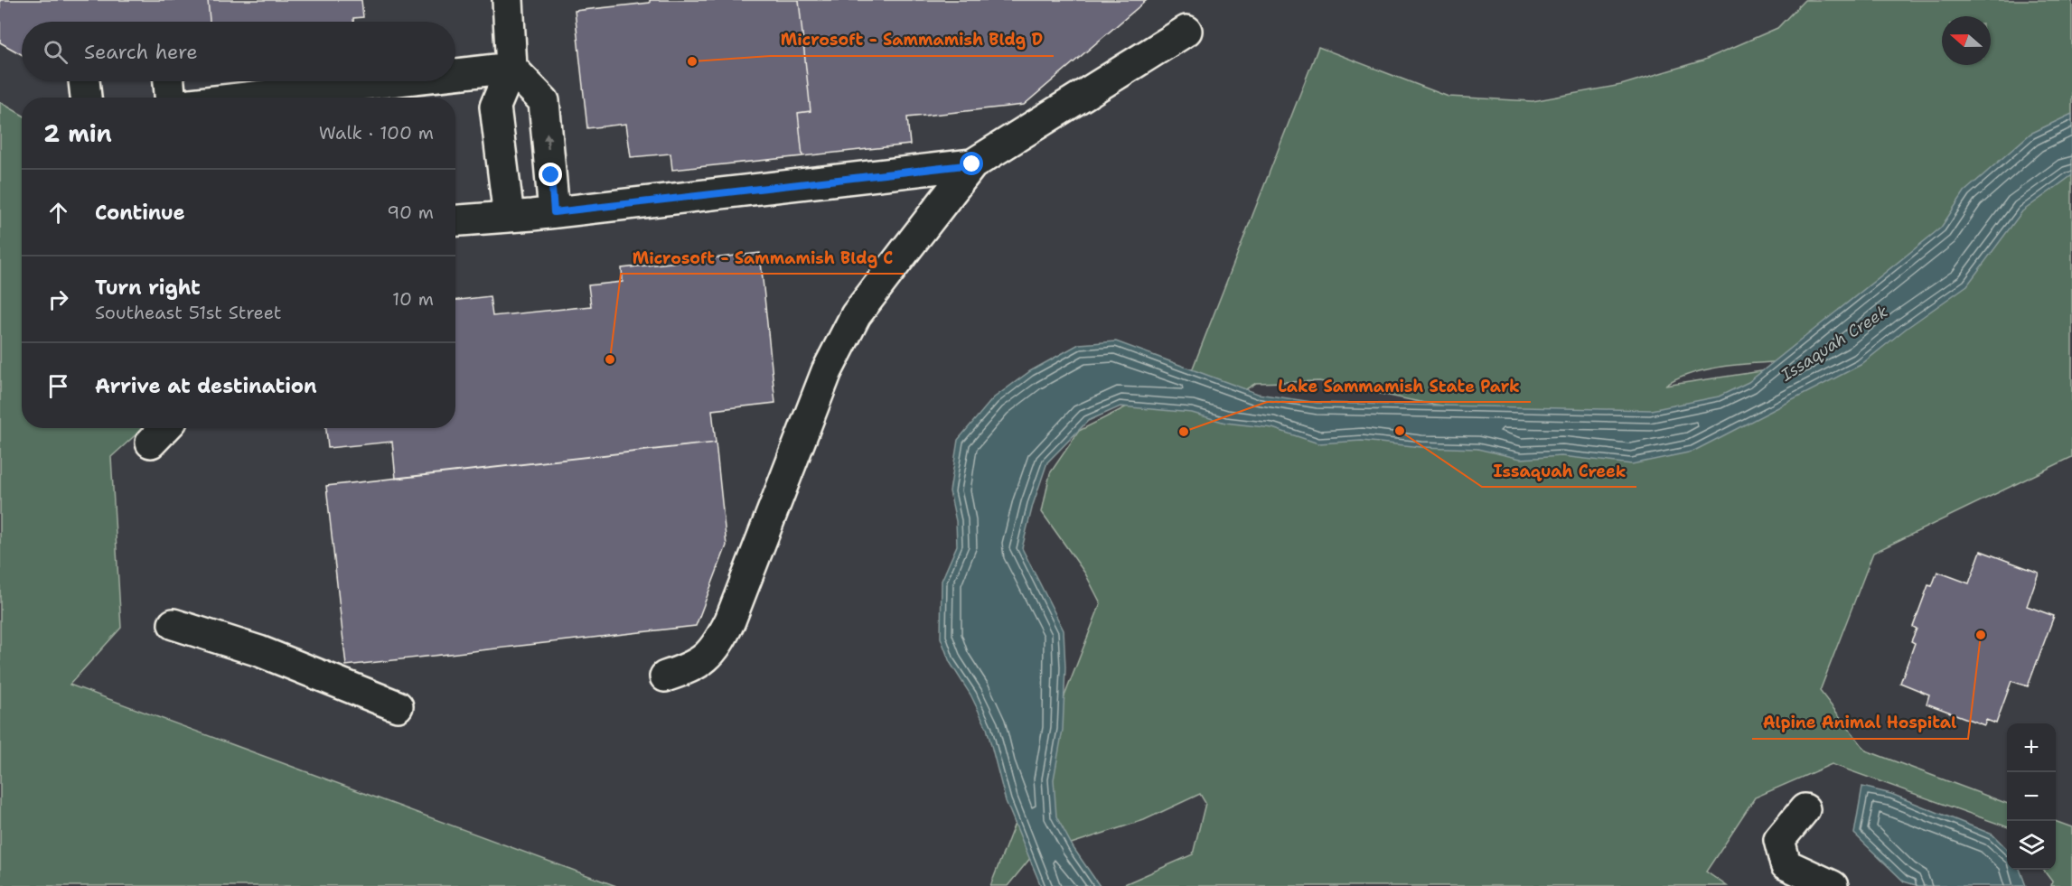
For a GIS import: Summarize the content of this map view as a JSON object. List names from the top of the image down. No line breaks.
{"water":["Issaquah Creek"],"places":["Microsoft - Sammamish Bldg D","Microsoft - Sammamish Bldg C","Issaquah Creek","Lake Sammamish State Park","Alpine Animal Hospital"],"north":"left","page":{"search":"Search here","heading":["2 min","Walk · 100 m"],"list":[["Continue","90 m"],["Turn right","Southeast 51st Street","10 m"],"Arrive at destination"],"map_buttons":["+","−"]}}
